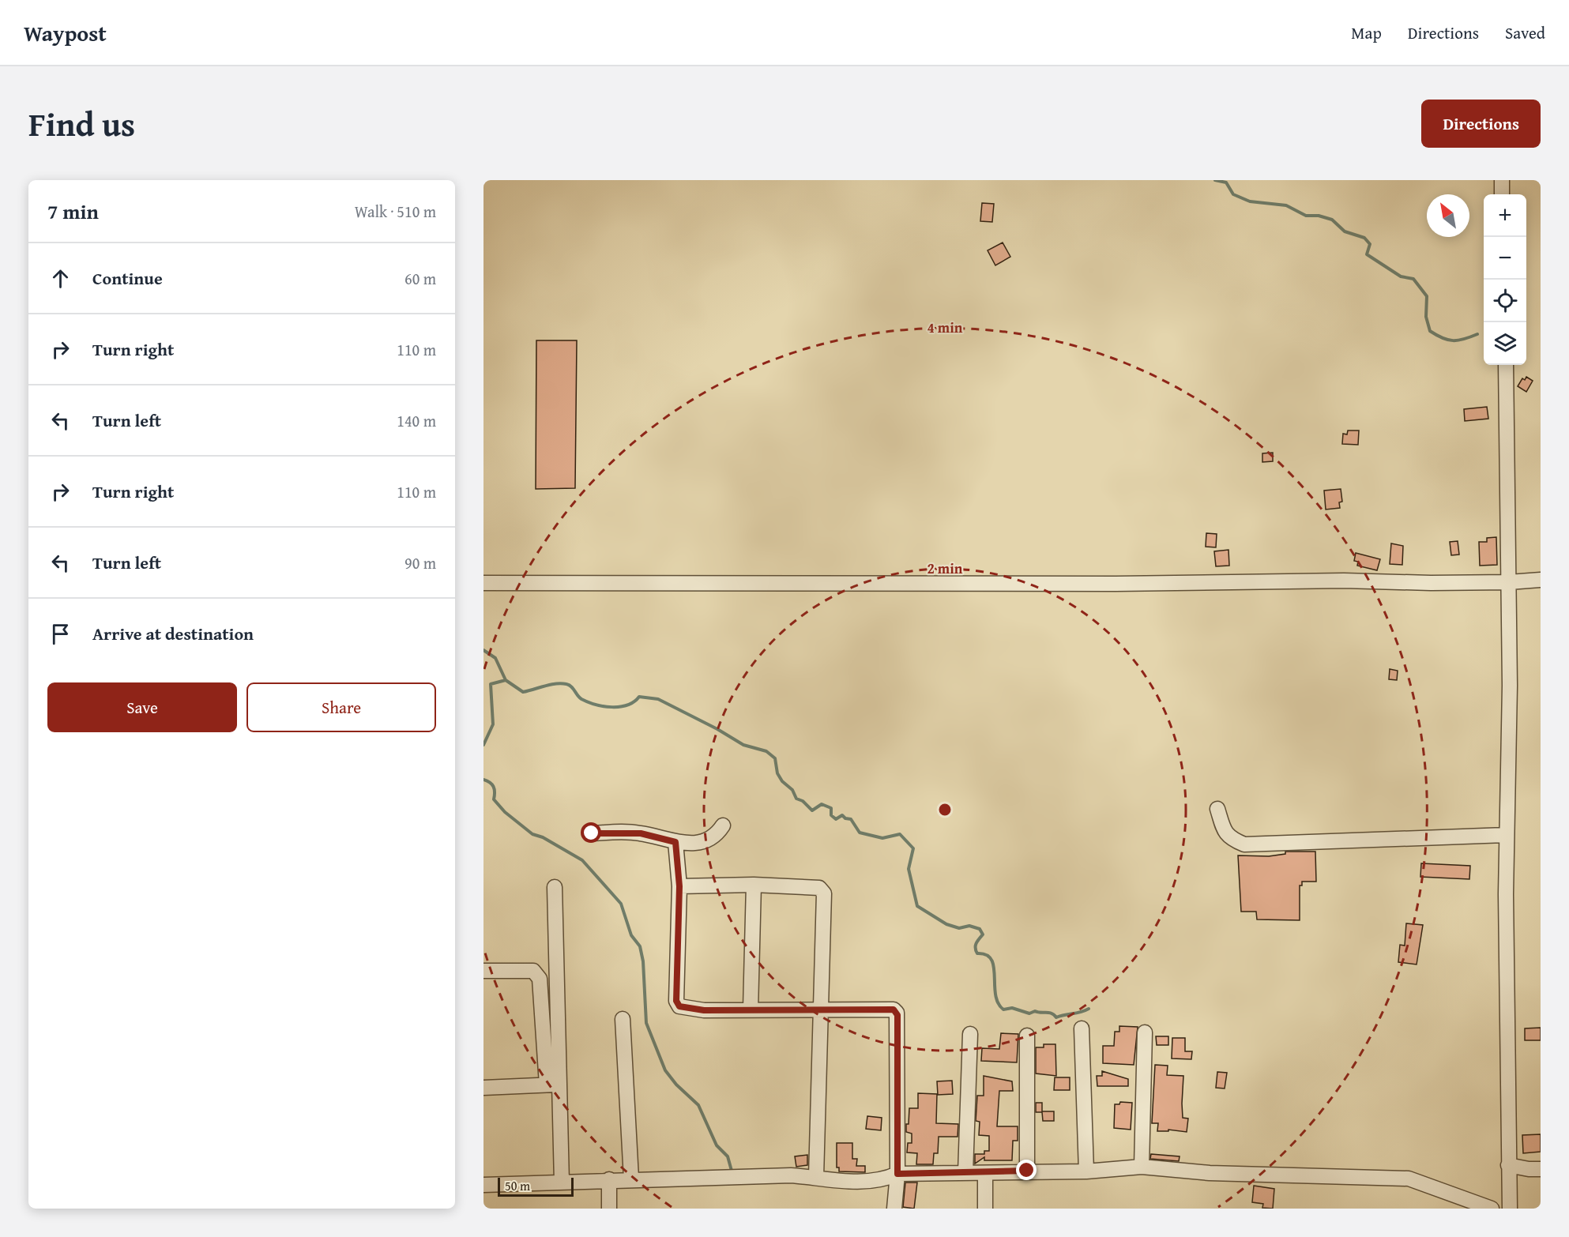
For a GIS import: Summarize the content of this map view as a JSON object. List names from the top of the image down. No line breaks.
{"scale_bar":"50 m","north":"top left","page":{"header":"Waypost","nav":["Map","Directions","Saved"],"title":"Find us","buttons":["Directions",["Save","Share"]],"heading":["7 min","Walk · 510 m"],"map_buttons":["+","−"],"list":[["Continue","60 m"],["Turn right","110 m"],["Turn left","140 m"],["Turn right","110 m"],["Turn left","90 m"],"Arrive at destination"],"scale":"50 m"},"rings":["4 min","2 min"]}
